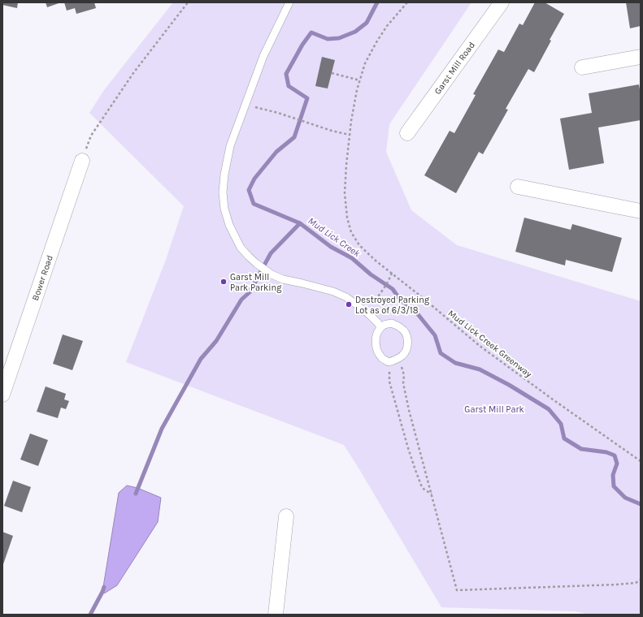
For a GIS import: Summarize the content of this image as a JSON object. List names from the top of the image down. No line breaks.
{"streets":{"street":["Garst Mill Road","Bower Road"],"path":["Mud Lick Creek Greenway"]},"water":["Mud Lick Creek"],"parks":["Garst Mill Park"],"places":["Garst Mill Park Parking","Destroyed Parking Lot as of 6/3/18"]}
